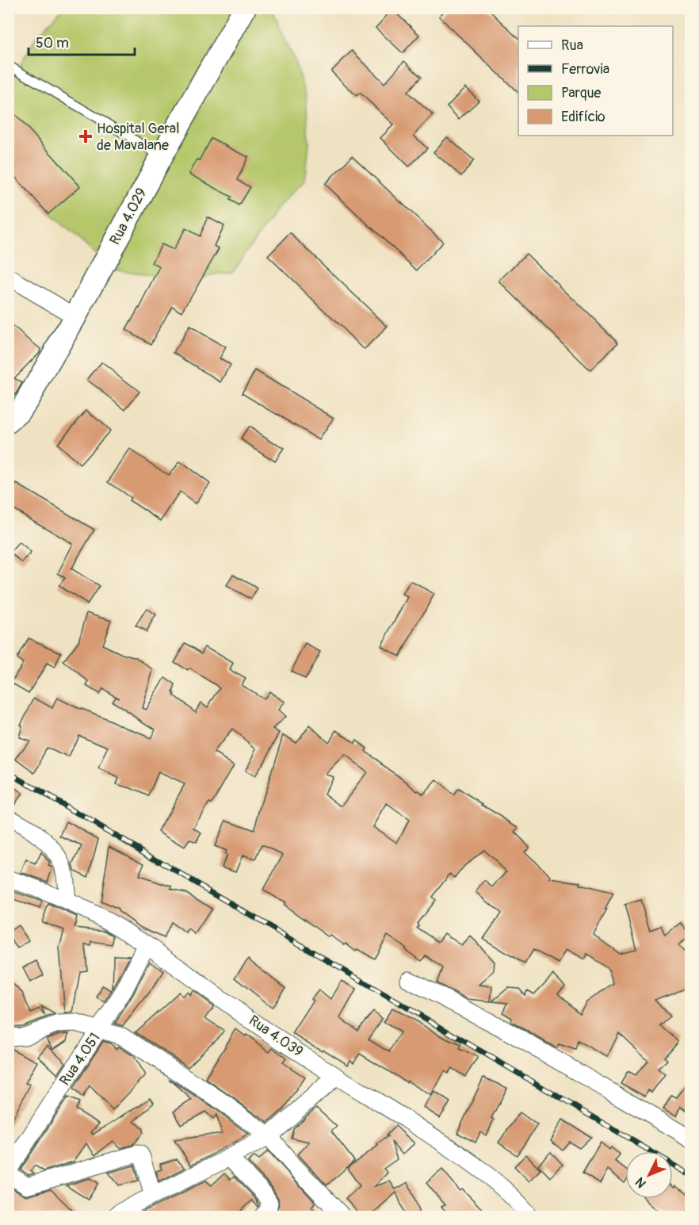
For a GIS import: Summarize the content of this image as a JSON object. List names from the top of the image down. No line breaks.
{"streets":{"street":["Rua 4.029","Rua 4.039","Rua 4.051"]},"crossings":[["Rua 4.039","Rua 4.051"]],"places":{"health":["Hospital Geral de Mavalane"]},"legend":["Rua","Ferrovia","Parque","Edifício"],"scale_bar":"50 m","north":"bottom left"}
